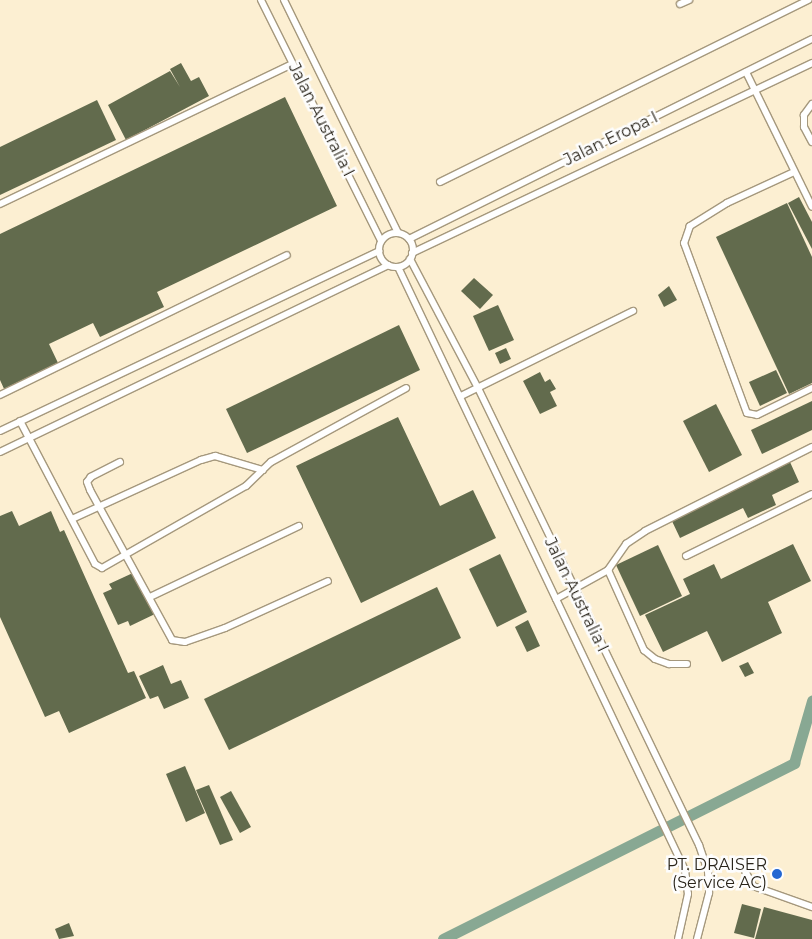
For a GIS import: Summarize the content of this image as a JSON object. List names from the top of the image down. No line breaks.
{"streets":{"lane":["Jalan Australia I","Jalan Eropa I"]},"crossings":[["Jalan Australia I","Jalan Eropa I"]],"places":["PT. DRAISER (Service AC)"]}
